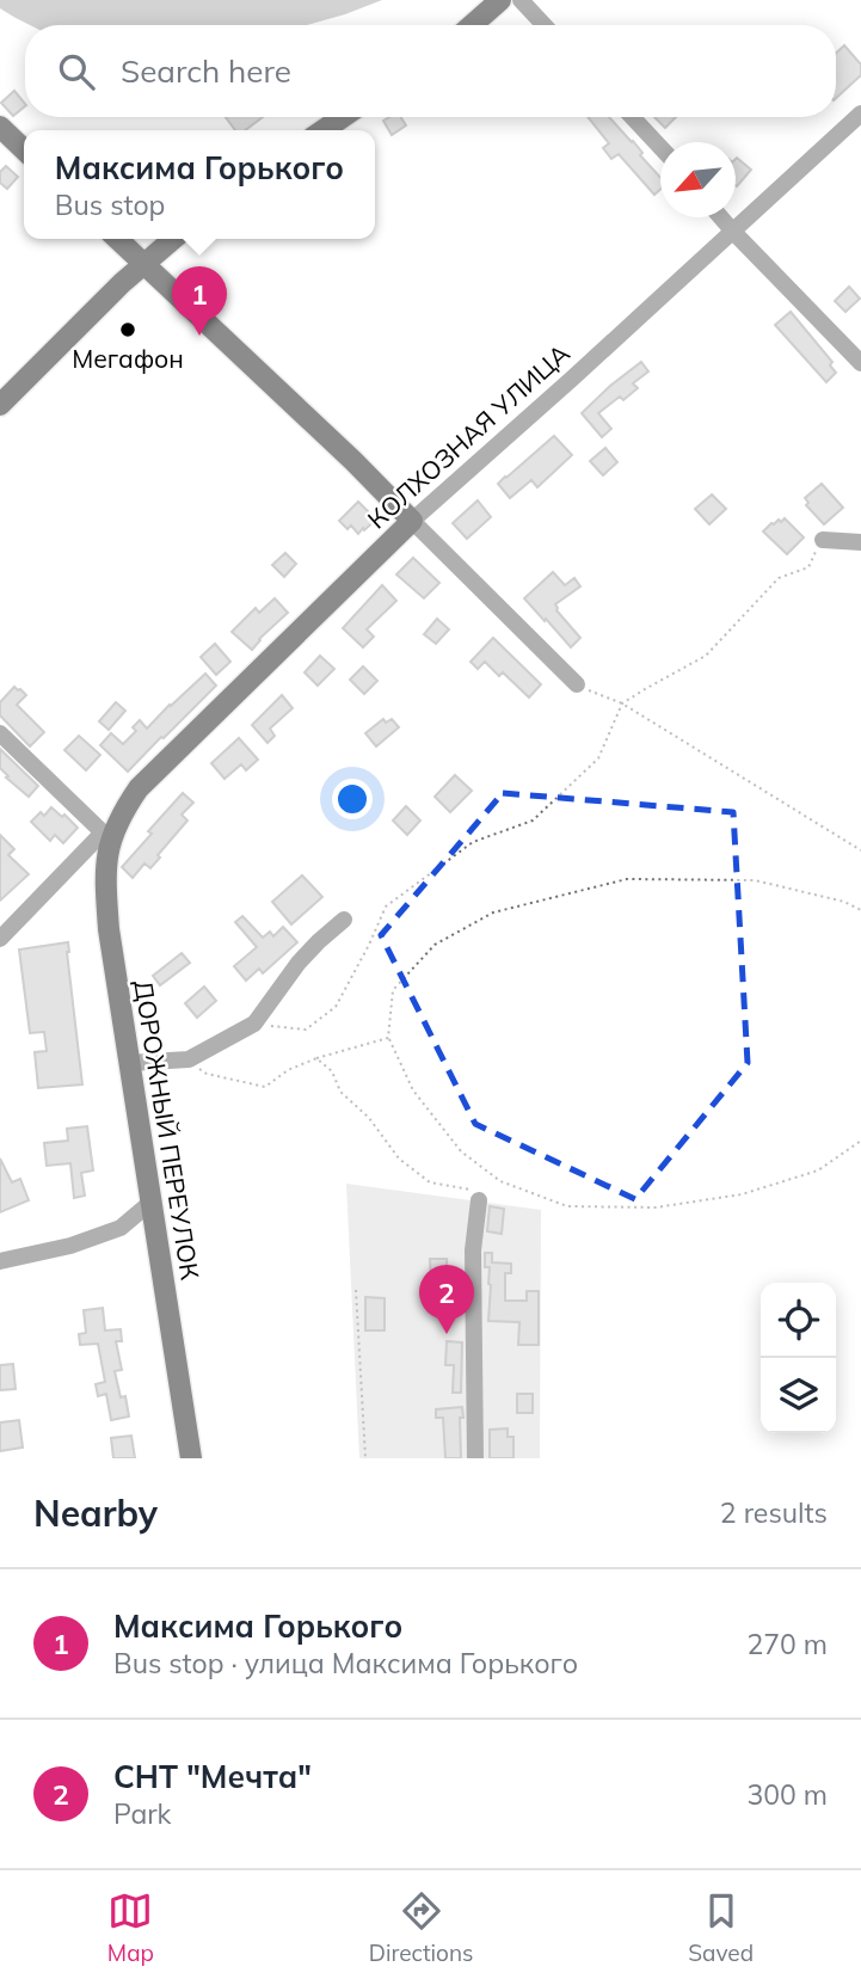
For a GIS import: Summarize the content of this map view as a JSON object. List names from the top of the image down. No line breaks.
{"streets":{"main road":["КОЛХОЗНАЯ УЛИЦА","ДОРОЖНЫЙ ПЕРЕУЛОК"]},"crossings":[["КОЛХОЗНАЯ УЛИЦА","ДОРОЖНЫЙ ПЕРЕУЛОК"]],"places":["Мегафон"],"north":"bottom left","page":{"search":"Search here","popup":["Максима Горького","Bus stop"],"pins":["1","2"],"heading":["Nearby","2 results"],"list":[{"mark":"1","name":"Максима Горького","note":"Bus stop · улица Максима Горького","value":"270 m"},{"mark":"2","name":"СНТ \"Мечта\"","note":"Park","value":"300 m"}],"nav":["Map","Directions","Saved"]}}
